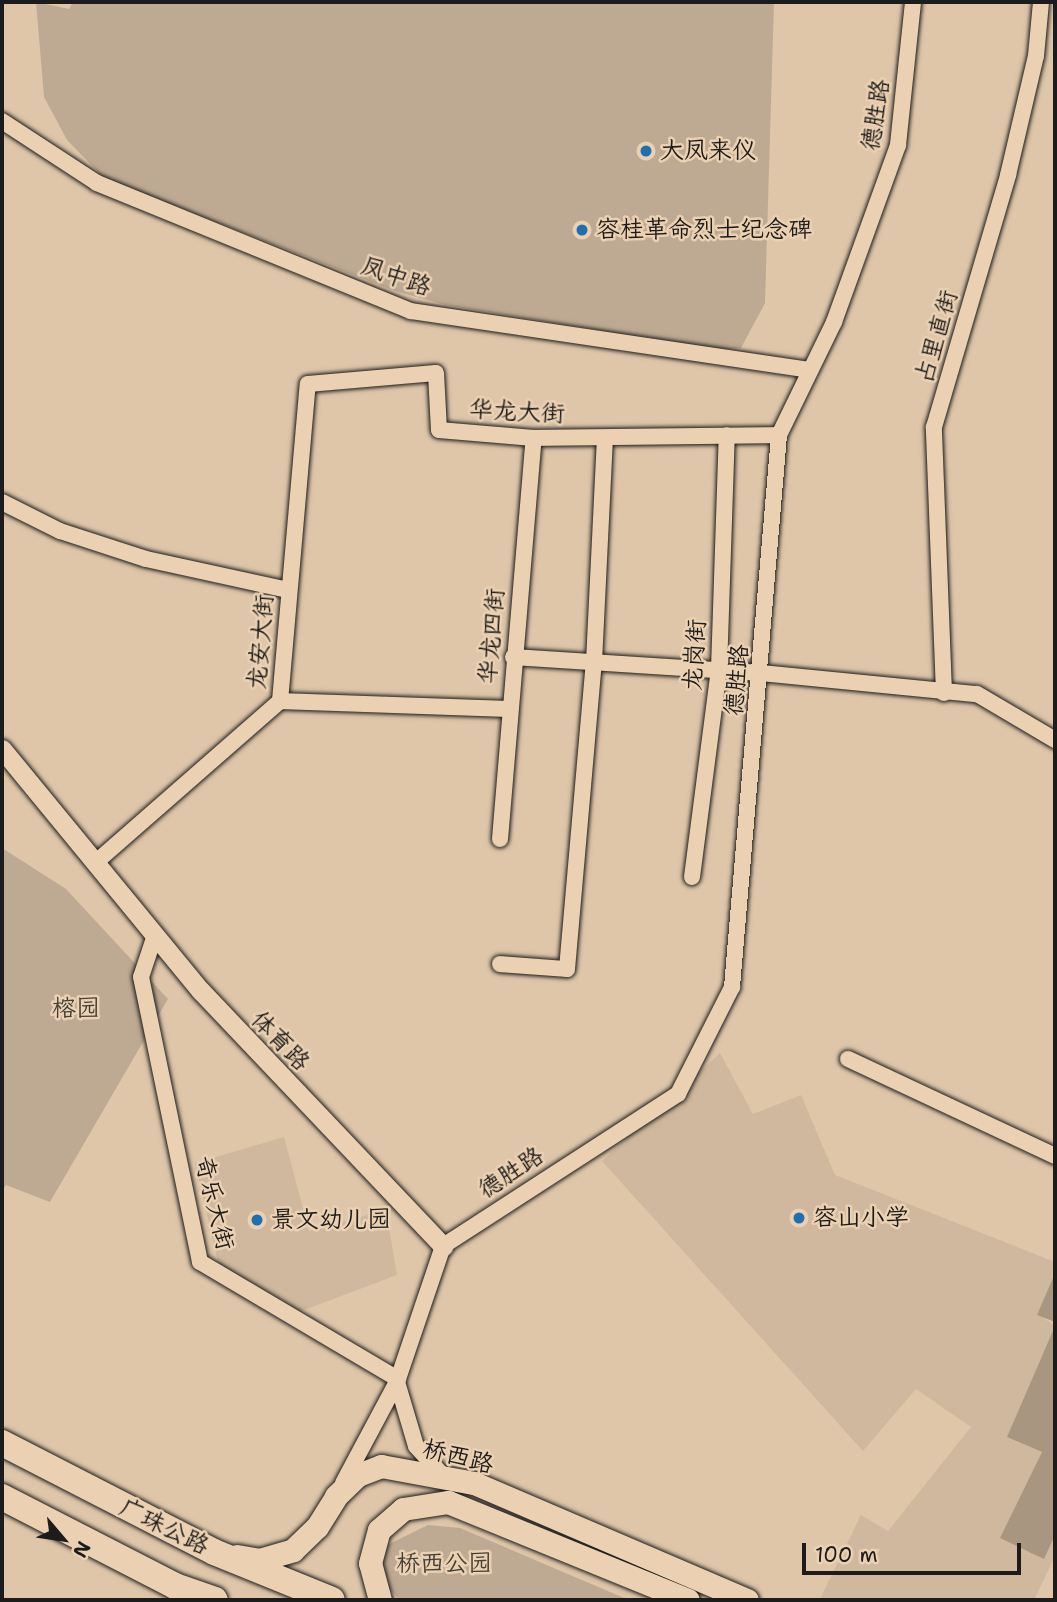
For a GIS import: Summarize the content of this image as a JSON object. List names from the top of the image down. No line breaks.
{"streets":{"highway":["广珠公路"],"main road":["桥西路"],"street":["德胜路","凤中路","占里直街","华龙大街","华龙四街","龙安大街","龙岗街","体育路","奇乐大街"]},"crossings":[["德胜路","凤中路"],["德胜路","华龙大街"],["德胜路","体育路"],["华龙大街","华龙四街"],["华龙大街","龙安大街"],["华龙大街","龙岗街"],["龙安大街","体育路"],["体育路","奇乐大街"],["桥西路","广珠公路"]],"parks":["榕园","桥西公园"],"places":["大凤来仪","容桂革命烈士纪念碑","容山小学","景文幼儿园"],"scale_bar":"100 m","north":"bottom right"}
